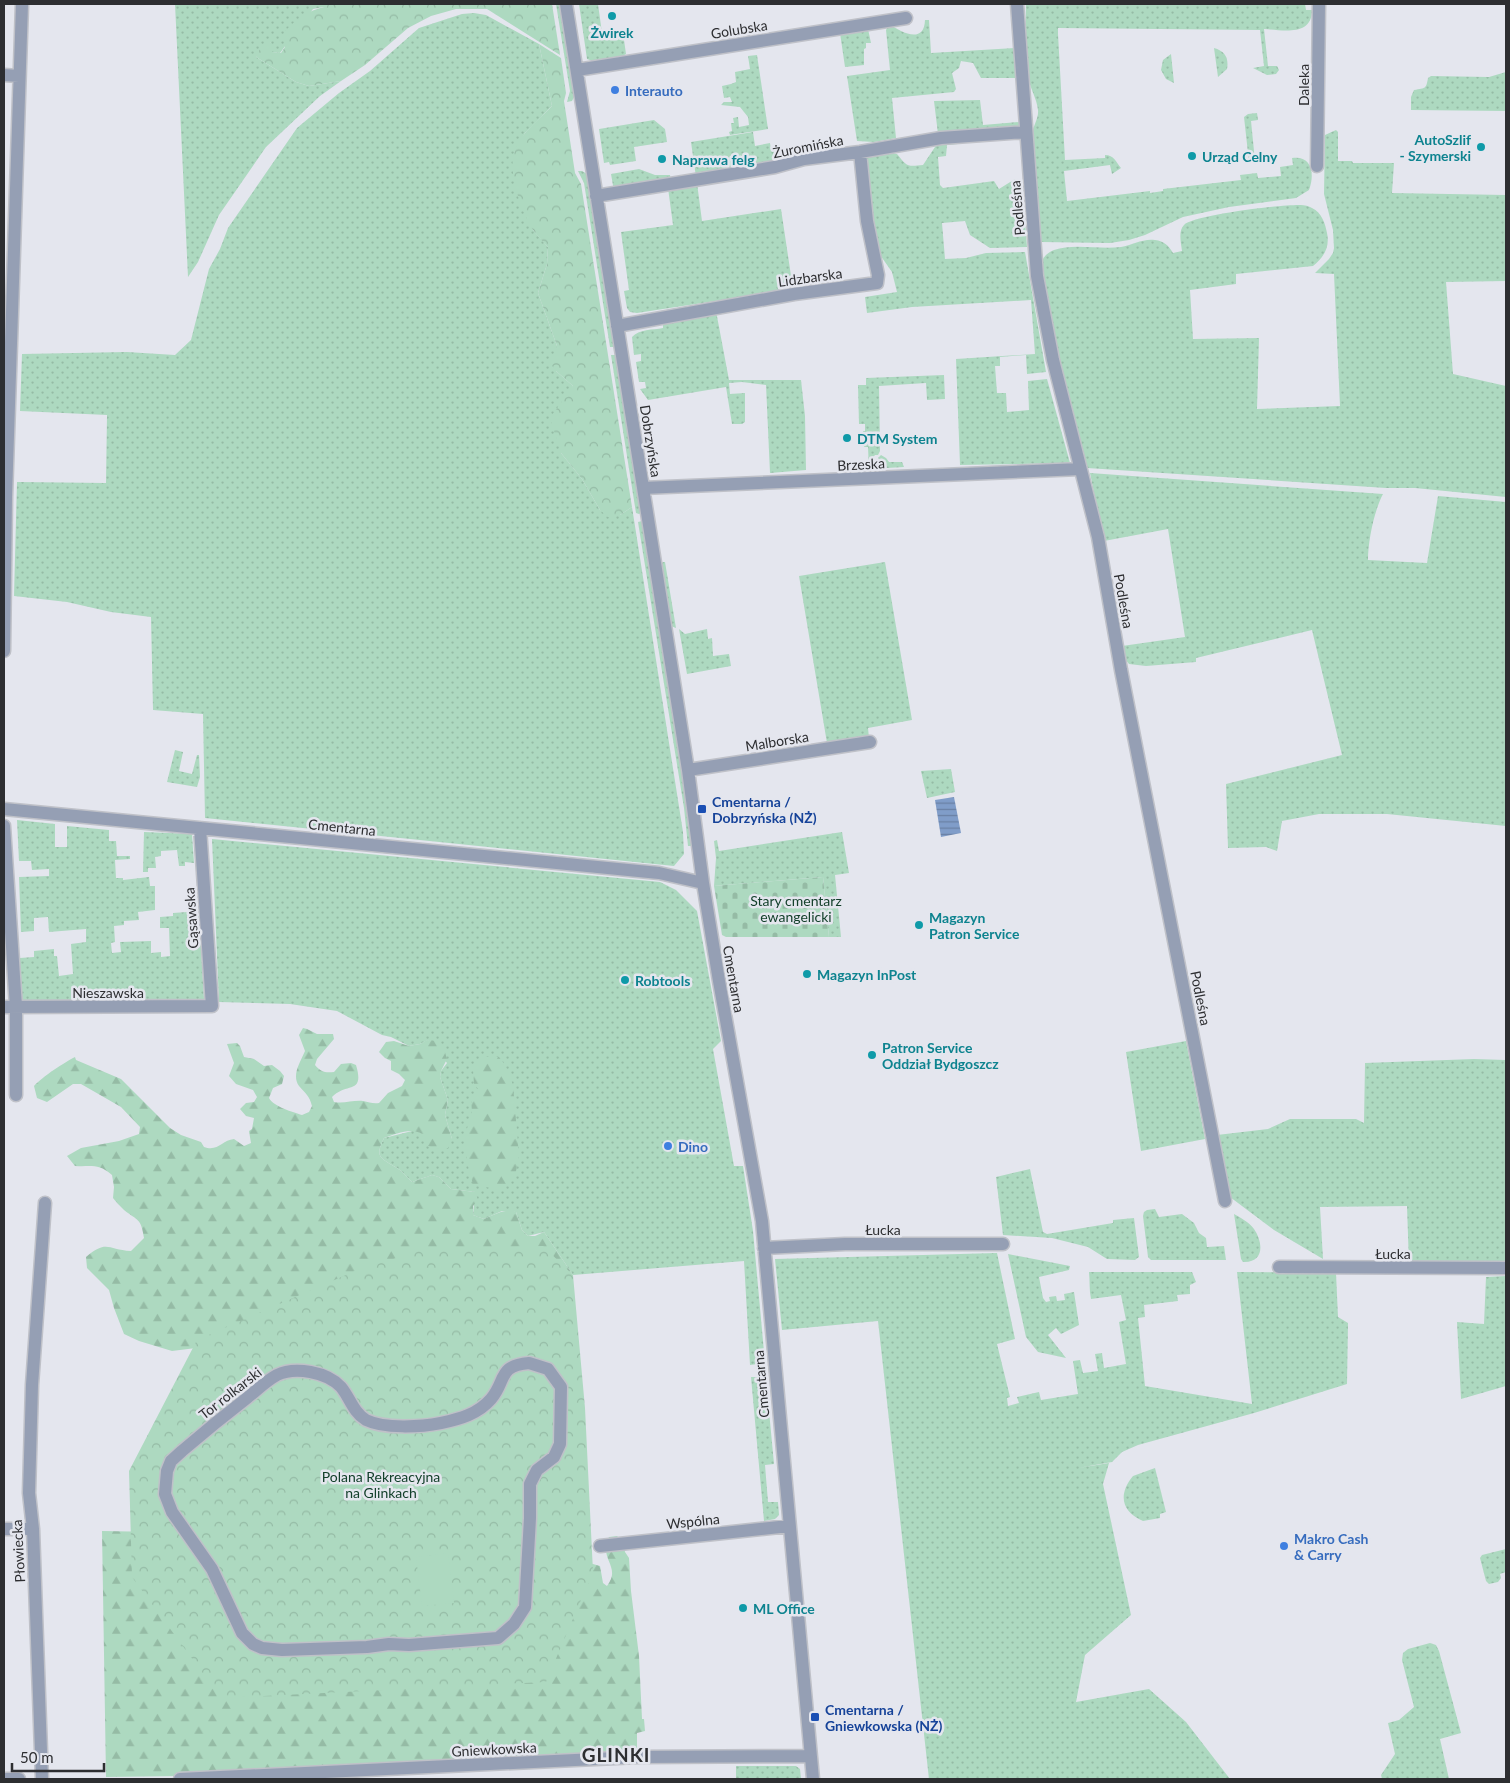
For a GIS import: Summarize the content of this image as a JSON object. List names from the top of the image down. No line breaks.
{"streets":{"street":["Golubska","Daleka","Żuromińska","Podleśna","Lidzbarska","Dobrzyńska","Brzeska","Malborska","Cmentarna","Gąsawska","Nieszawska","Łucka","Tor rolkarski","Wspólna","Płowiecka","Gniewkowska"]},"crossings":[["Golubska","Dobrzyńska"],["Żuromińska","Podleśna"],["Żuromińska","Lidzbarska"],["Żuromińska","Dobrzyńska"],["Podleśna","Brzeska"],["Lidzbarska","Dobrzyńska"],["Dobrzyńska","Brzeska"],["Dobrzyńska","Malborska"],["Dobrzyńska","Cmentarna"],["Cmentarna","Gąsawska"],["Cmentarna","Łucka"],["Cmentarna","Wspólna"],["Cmentarna","Gniewkowska"],["Gąsawska","Nieszawska"]],"districts":["GLINKI"],"parks":["Stary cmentarz ewangelicki","Polana Rekreacyjna na Glinkach"],"places":{"other":["Żwirek","Interauto","AutoSzlif - Szymerski","Urząd Celny","Naprawa felg","DTM System","Magazyn Patron Service","Magazyn InPost","Robtools","Patron Service Oddział Bydgoszcz","Dino","Makro Cash & Carry","ML Office"],"transit":["Cmentarna / Dobrzyńska (NŻ)","Cmentarna / Gniewkowska (NŻ)"]},"scale_bar":"50 m"}
